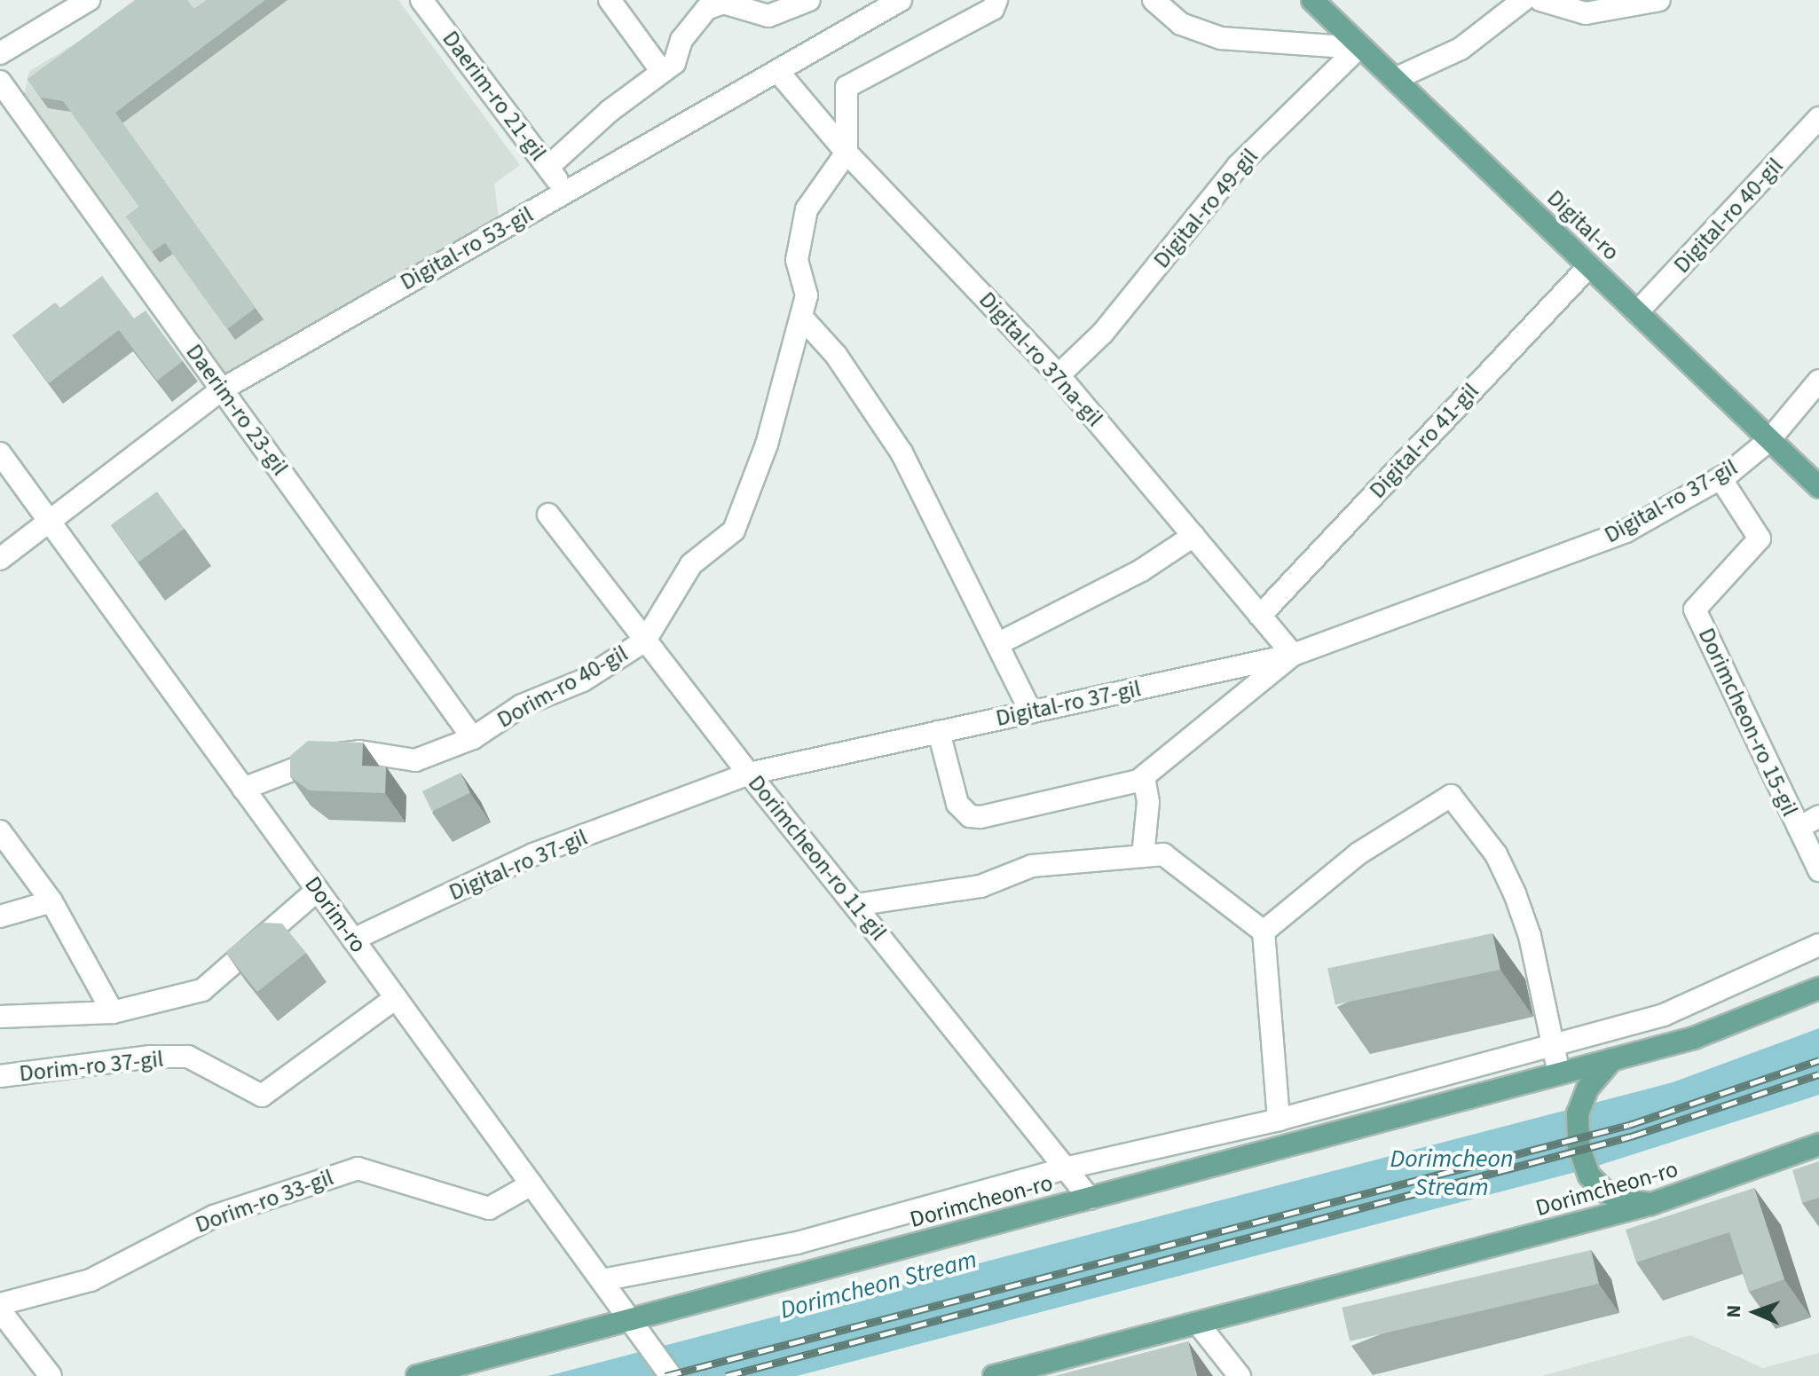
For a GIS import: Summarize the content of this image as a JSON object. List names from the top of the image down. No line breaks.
{"streets":{"main road":["Digital-ro","Dorimcheon-ro"],"street":["Daerim-ro 21-gil","Digital-ro 49-gil","Digital-ro 40-gil","Digital-ro 53-gil","Digital-ro 37na-gil","Daerim-ro 23-gil","Digital-ro 41-gil","Digital-ro 37-gil","Dorim-ro 40-gil","Dorimcheon-ro 15-gil","Dorimcheon-ro 11-gil","Dorim-ro","Dorim-ro 37-gil","Dorim-ro 33-gil"]},"crossings":[["Daerim-ro 21-gil","Digital-ro 53-gil"],["Digital-ro 49-gil","Digital-ro"],["Digital-ro 49-gil","Digital-ro 37na-gil"],["Digital-ro 40-gil","Digital-ro"],["Digital-ro","Digital-ro 41-gil"],["Digital-ro","Digital-ro 37-gil"],["Digital-ro 53-gil","Digital-ro 37na-gil"],["Digital-ro 53-gil","Daerim-ro 23-gil"],["Digital-ro 53-gil","Dorim-ro"],["Digital-ro 37na-gil","Digital-ro 41-gil"],["Digital-ro 37na-gil","Digital-ro 37-gil"],["Digital-ro 37na-gil","Dorim-ro 40-gil"],["Daerim-ro 23-gil","Dorim-ro 40-gil"],["Digital-ro 37-gil","Dorimcheon-ro 15-gil"],["Digital-ro 37-gil","Dorimcheon-ro 11-gil"],["Digital-ro 37-gil","Dorim-ro"],["Dorim-ro 40-gil","Dorimcheon-ro 11-gil"],["Dorim-ro 40-gil","Dorim-ro"],["Dorimcheon-ro 11-gil","Dorimcheon-ro"],["Dorim-ro","Dorim-ro 37-gil"],["Dorim-ro","Dorimcheon-ro"],["Dorim-ro","Dorim-ro 33-gil"]],"water":["Dorimcheon Stream"],"north":"left"}
